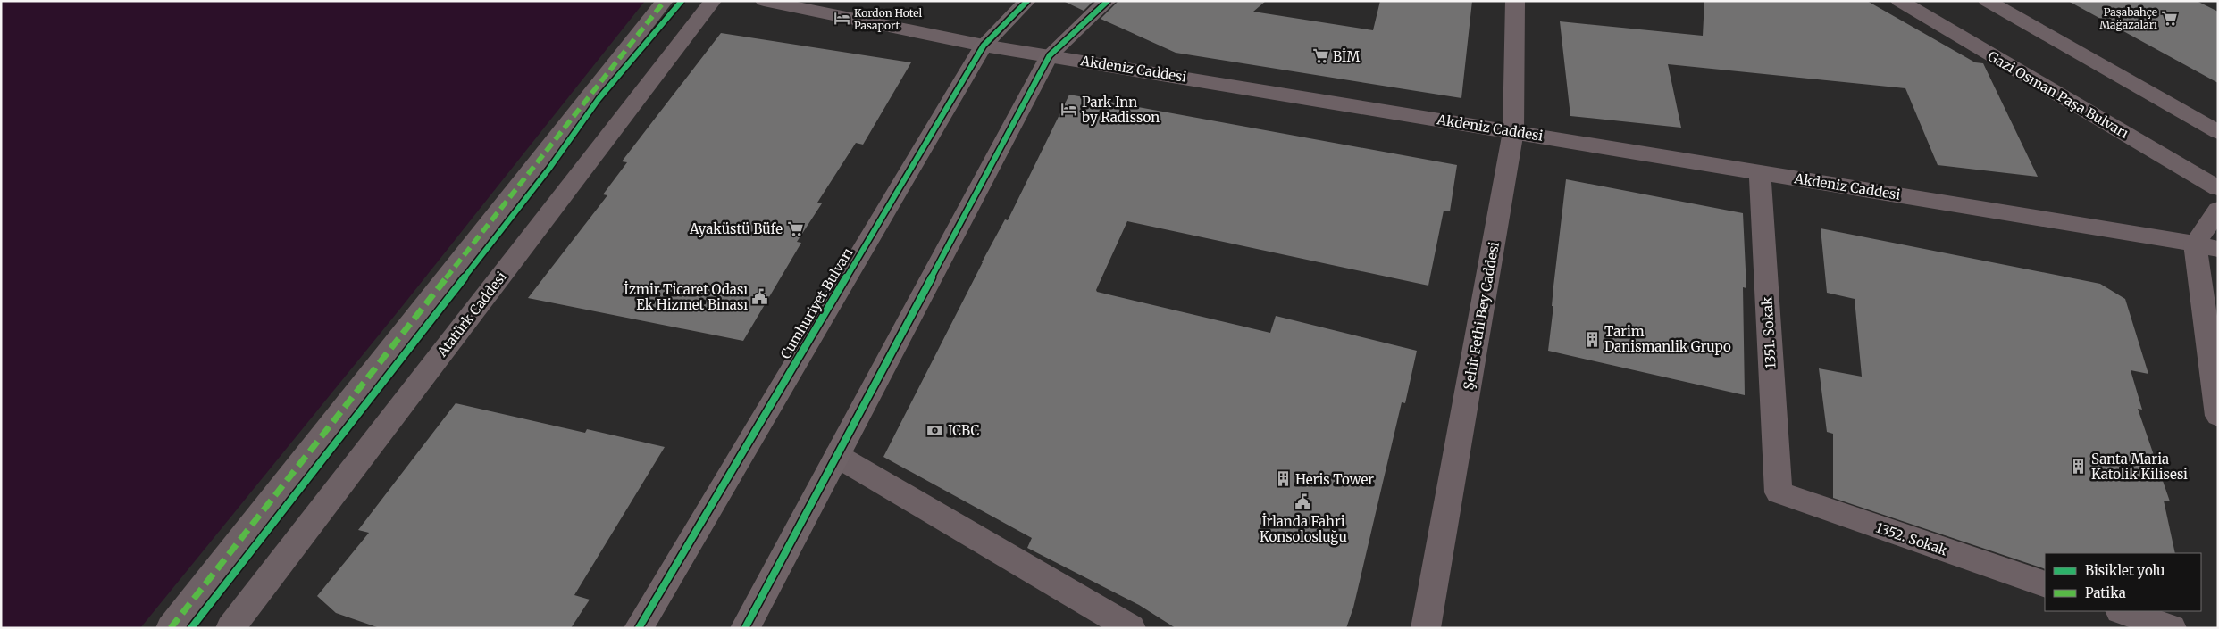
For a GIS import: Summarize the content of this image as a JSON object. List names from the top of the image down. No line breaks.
{"streets":{"main road":["Cumhuriyet Bulvarı"],"street":["Akdeniz Caddesi","Gazi Osman Paşa Bulvarı","Atatürk Caddesi","Şehit Fethi Bey Caddesi","1351. Sokak","1352. Sokak"]},"crossings":[["Akdeniz Caddesi","Cumhuriyet Bulvarı"],["Akdeniz Caddesi","Şehit Fethi Bey Caddesi"],["Akdeniz Caddesi","1351. Sokak"],["1351. Sokak","1352. Sokak"]],"places":{"supermarket":["Paşabahçe Mağazaları","BİM","Ayaküstü Büfe"],"hotel":["Kordon Hotel Pasaport","Park Inn by Radisson"],"public building":["İzmir Ticaret Odası Ek Hizmet Binası","İrlanda Fahri Konsolosluğu"],"building":["Tarim Danismanlik Grupo","Santa Maria Katolik Kilisesi","Heris Tower"],"bank":["ICBC"]},"legend":["Bisiklet yolu","Patika"]}
